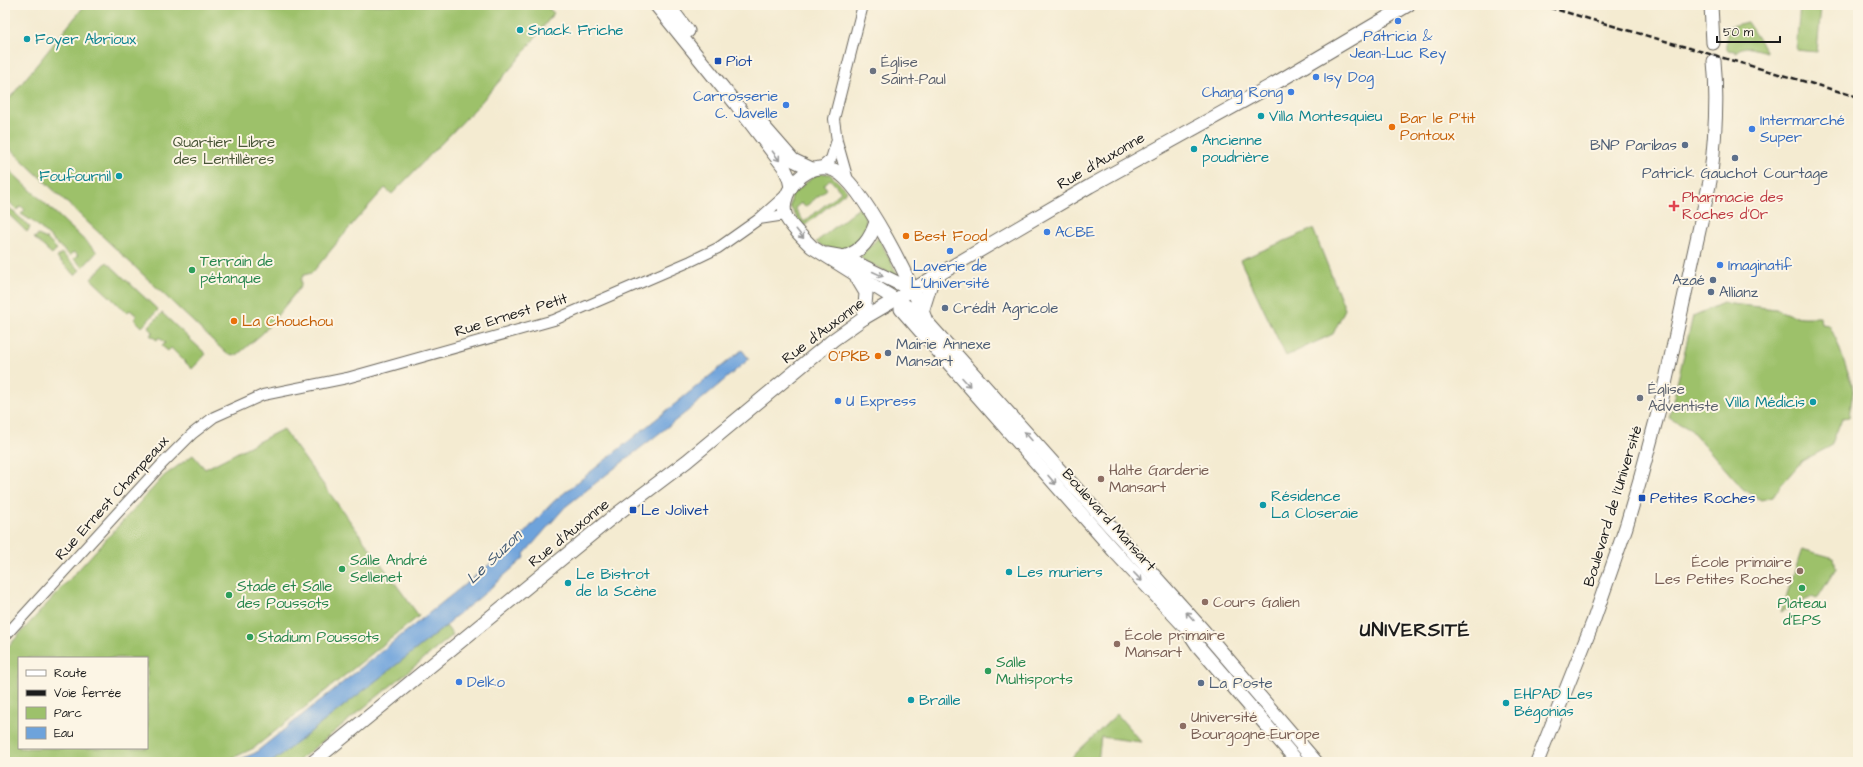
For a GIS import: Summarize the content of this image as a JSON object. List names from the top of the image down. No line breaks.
{"streets":{"main road":["Rue d'Auxonne","Boulevard de l'Université","Boulevard Mansart"],"street":["Rue Ernest Petit","Rue Ernest Champeaux"]},"crossings":[["Rue d'Auxonne","Boulevard Mansart"],["Rue Ernest Petit","Rue Ernest Champeaux"]],"districts":["UNIVERSITÉ"],"water":["Le Suzon"],"parks":["Quartier Libre des Lentillères"],"places":{"other":["Patricia & Jean-Luc Rey","Snack Friche","Foyer Abrioux","Église Saint-Paul","Isy Dog","Chang Rong","Carrosserie C. Javelle","Villa Montesquieu","Bar le P'tit Pontoux","Intermarché Super","BNP Paribas","Ancienne poudrière","Patrick Gauchot Courtage","Foufournil","ACBE","Best Food","Laverie de L'Université","Imaginatif","Terrain de pétanque","Azaé","Allianz","Crédit Agricole","La Chouchou","Mairie Annexe Mansart","O'PKB","Église Adventiste","U Express","Villa Médicis","Halte Garderie Mansart","Résidence La Closeraie","Salle André Sellenet","École primaire Les Petites Roches","Les muriers","Le Bistrot de la Scène","Plateau d'EPS","Stade et Salle des Poussots","Cours Galien","Stadium Poussots","École primaire Mansart","Salle Multisports","Delko","La Poste","Braille","EHPAD Les Bégonias","Université Bourgogne-Europe"],"transit":["Piot","Petites Roches","Le Jolivet"],"health":["Pharmacie des Roches d'Or"]},"legend":["Route","Voie ferrée","Parc","Eau"],"scale_bar":"50 m"}
